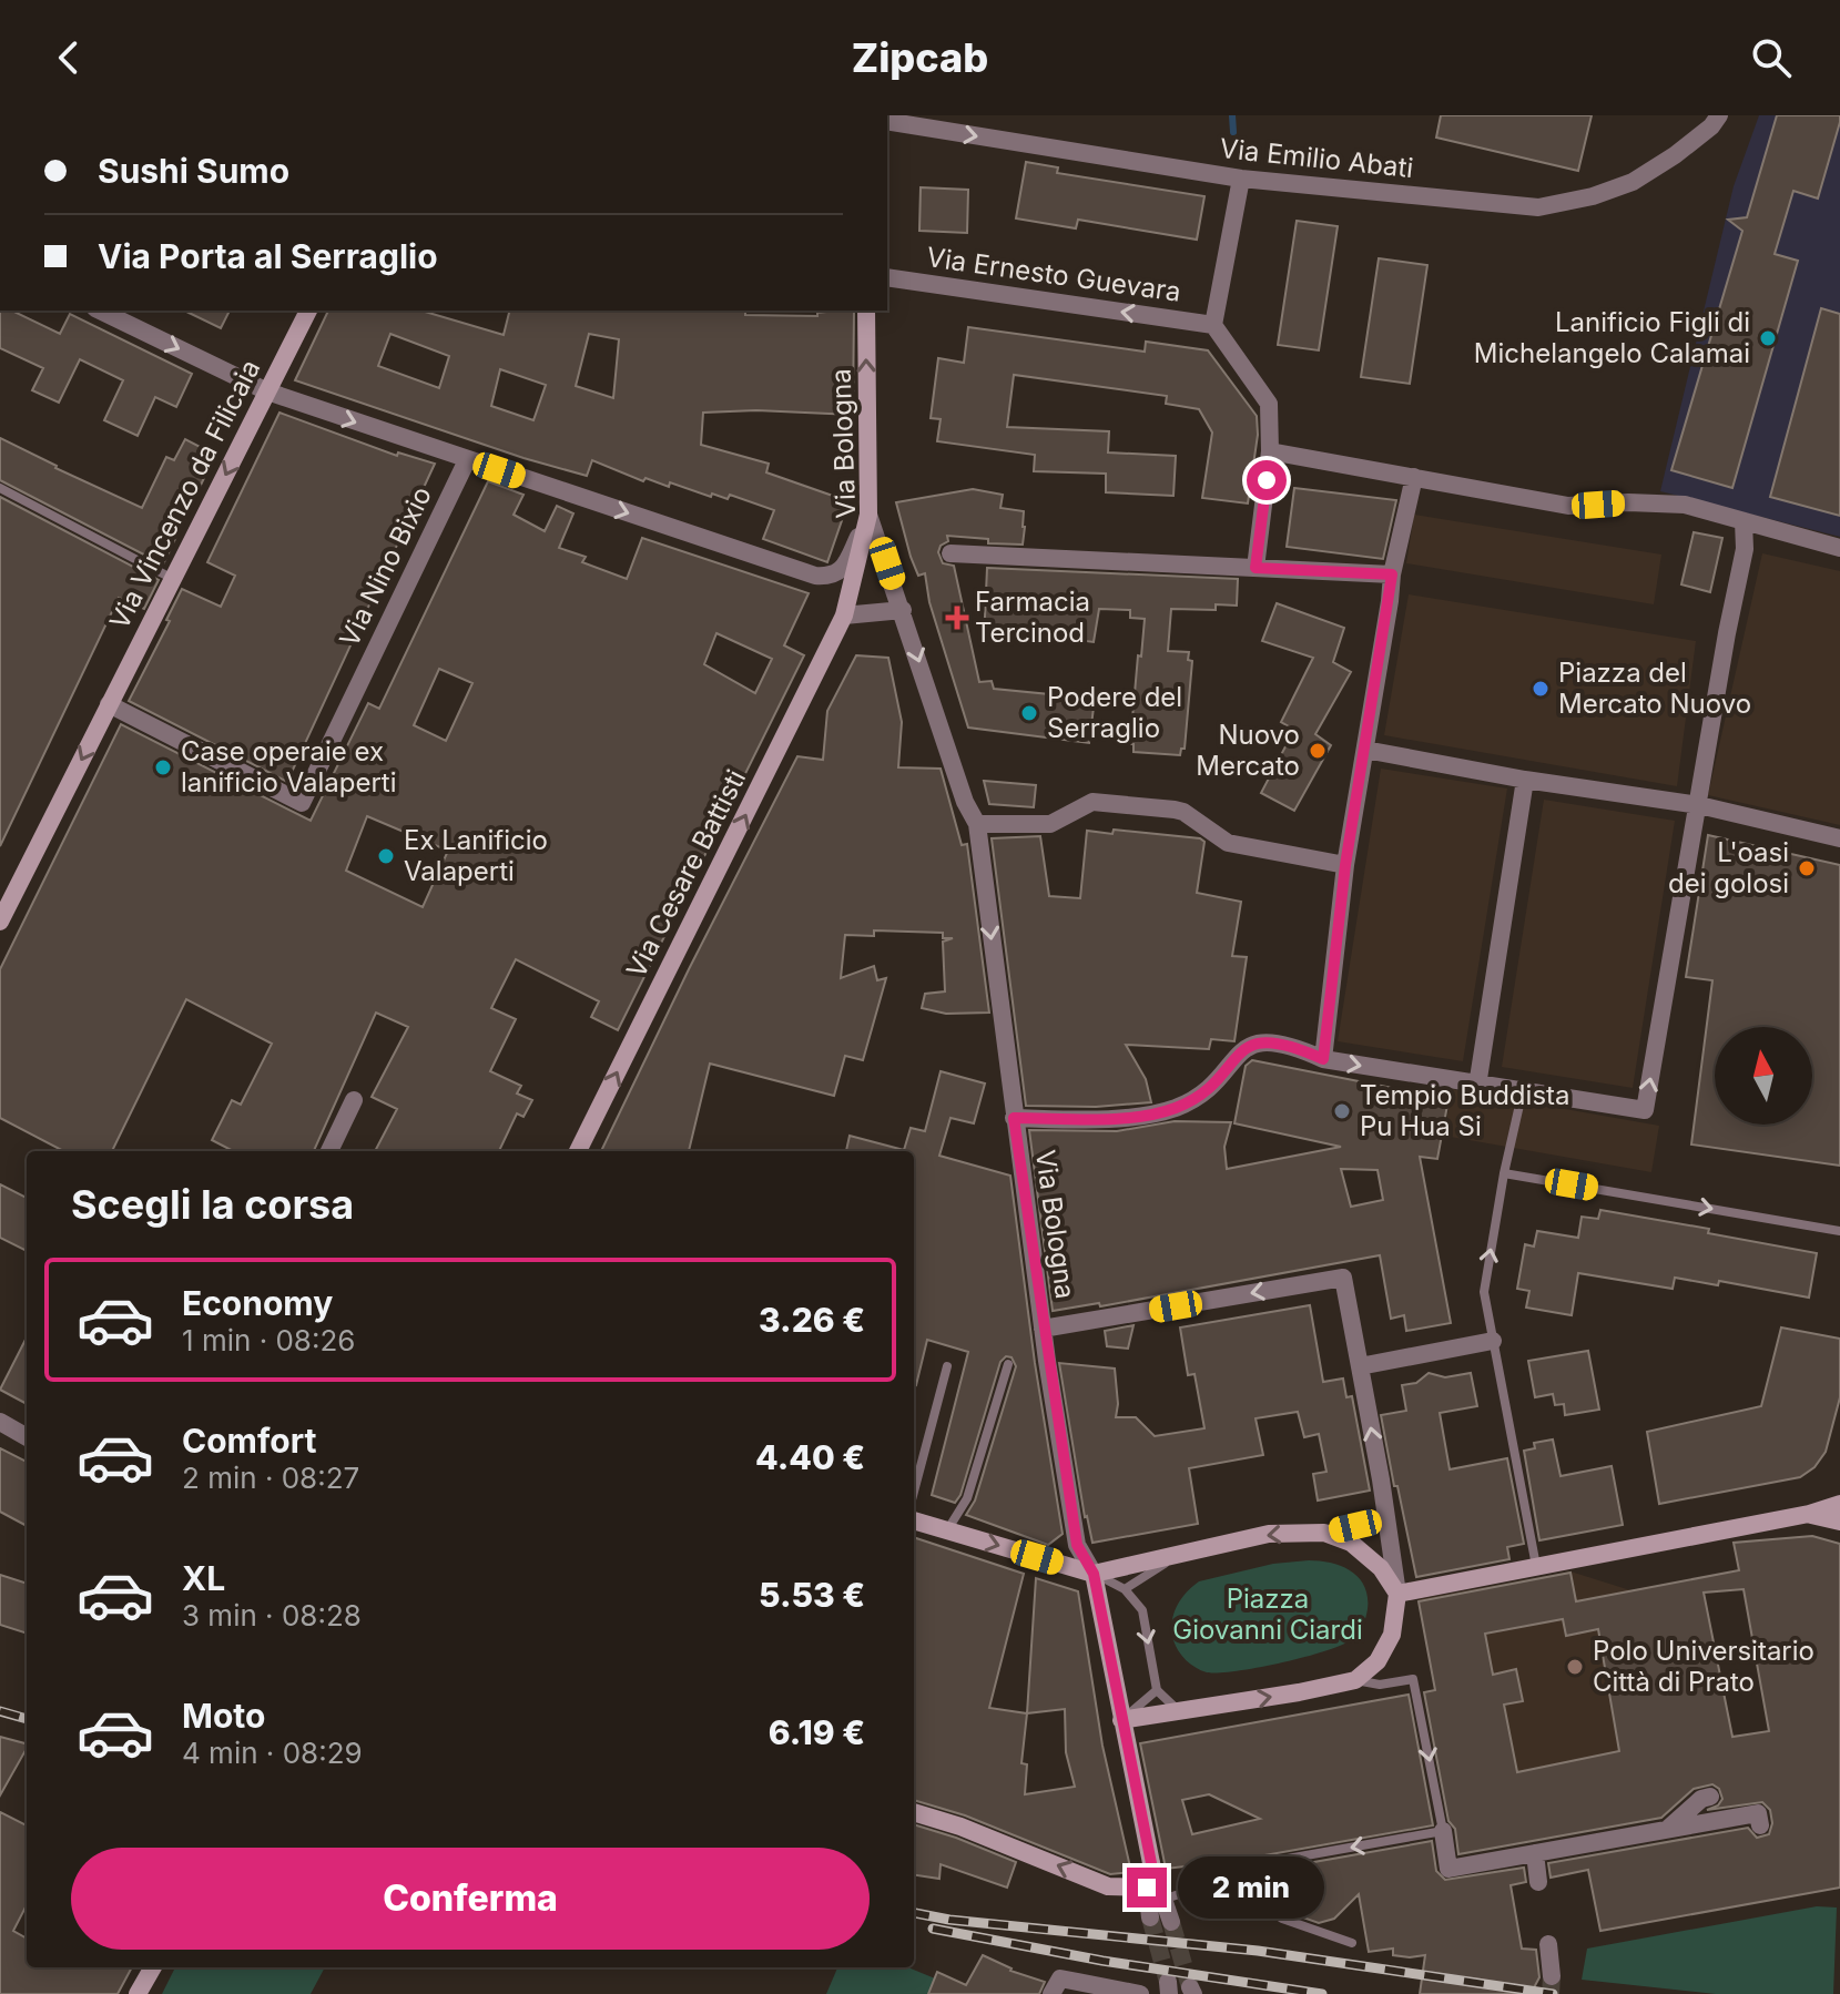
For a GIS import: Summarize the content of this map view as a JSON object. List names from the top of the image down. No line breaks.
{"streets":{"street":["Via Emilio Abati","Via Ernesto Guevara","Via Bologna","Via Vincenzo da Filicaia","Via Nino Bixio","Via Cesare Battisti"]},"crossings":[["Via Bologna","Via Cesare Battisti"],["Via Vincenzo da Filicaia","Via Nino Bixio"]],"one_way":["Via Emilio Abati","Via Ernesto Guevara","Via Vincenzo da Filicaia","Via Cesare Battisti"],"parks":["Piazza Giovanni Ciardi"],"places":{"other":["Lanificio Figli di Michelangelo Calamai","Piazza del Mercato Nuovo","Podere del Serraglio","Nuovo Mercato","Case operaie ex lanificio Valaperti","Ex Lanificio Valaperti","L'oasi dei golosi","Tempio Buddista Pu Hua Si","Polo Universitario Città di Prato"],"health":["Farmacia Tercinod"]},"north":"top","page":{"header":"Zipcab","banner":["Sushi Sumo","Via Porta al Serraglio"],"heading":"Scegli la corsa","list":[{"name":"Economy","note":"1 min · 08:26","value":"3.26 €"},{"name":"Comfort","note":"2 min · 08:27","value":"4.40 €"},{"name":"XL","note":"3 min · 08:28","value":"5.53 €"},{"name":"Moto","note":"4 min · 08:29","value":"6.19 €"}],"buttons":"Conferma","bubble":"2 min"}}
